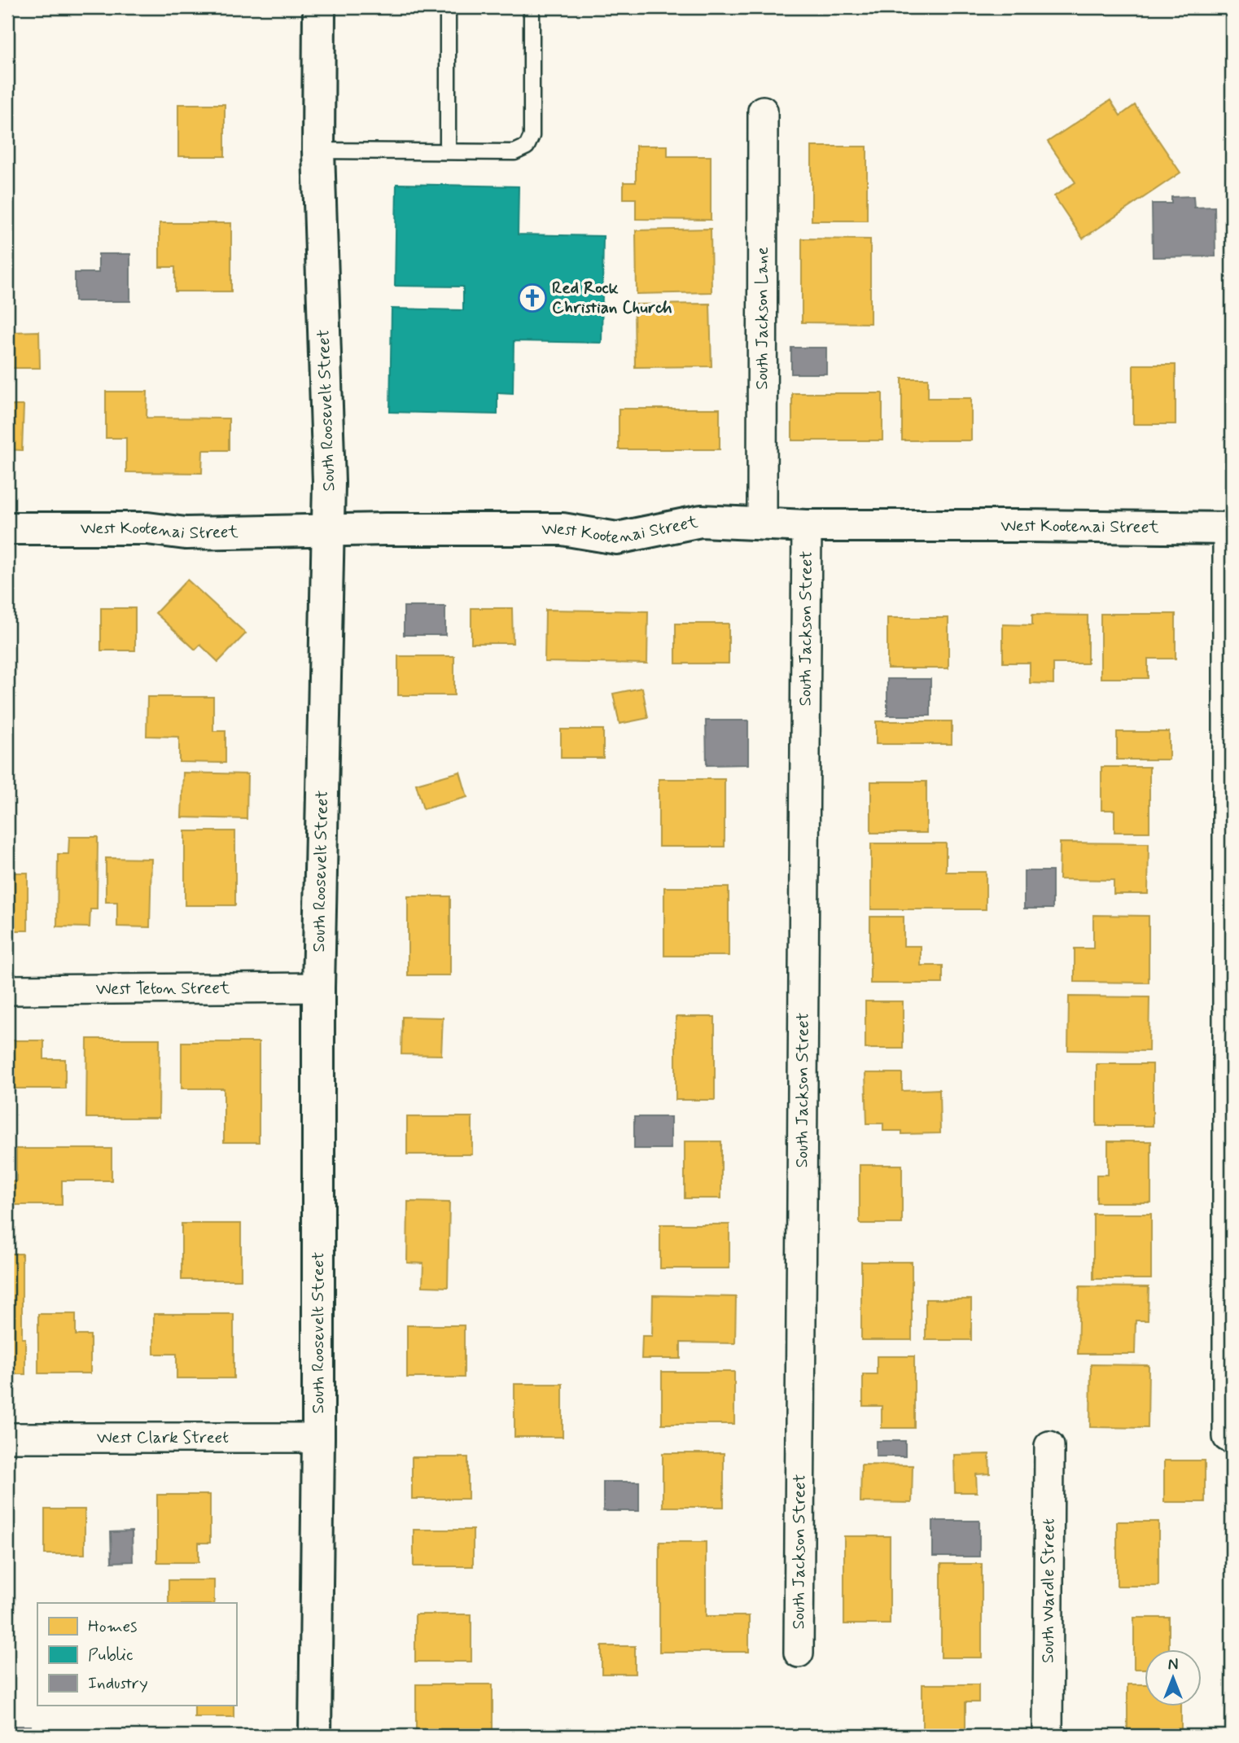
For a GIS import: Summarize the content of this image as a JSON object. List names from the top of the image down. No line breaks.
{"streets":{"street":["South Jackson Lane","South Roosevelt Street","West Kootenai Street","South Jackson Street","West Teton Street","West Clark Street","South Wardle Street"]},"crossings":[["South Jackson Lane","West Kootenai Street"],["South Roosevelt Street","West Kootenai Street"],["South Roosevelt Street","West Teton Street"],["South Roosevelt Street","West Clark Street"],["West Kootenai Street","South Jackson Street"]],"places":{"church":["Red Rock Christian Church"]},"legend":["Homes","Public","Industry"],"north":"top"}
